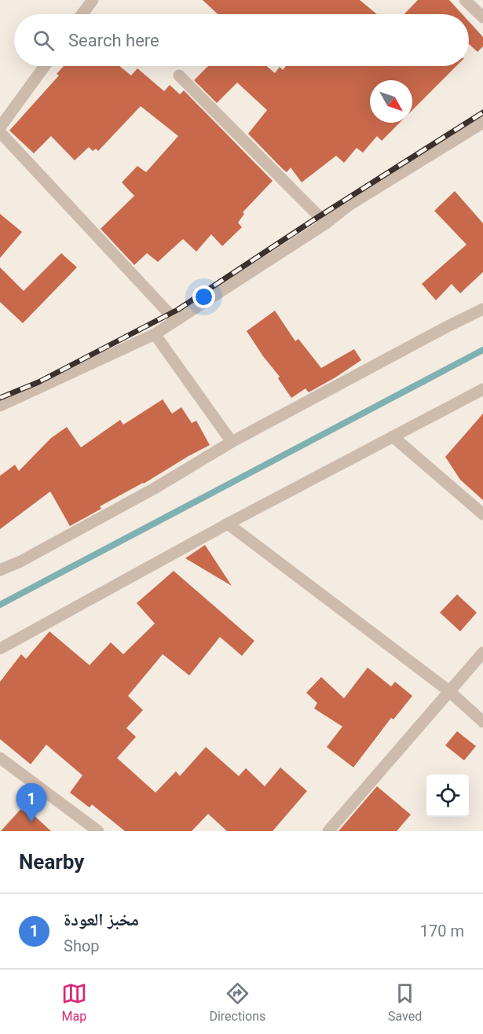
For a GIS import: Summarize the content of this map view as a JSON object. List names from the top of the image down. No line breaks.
{"north":"bottom right","page":{"search":"Search here","pins":"1","heading":"Nearby","list":[{"mark":"1","name":"مخبز العودة","note":"Shop","value":"170 m"}],"nav":["Map","Directions","Saved"]}}
